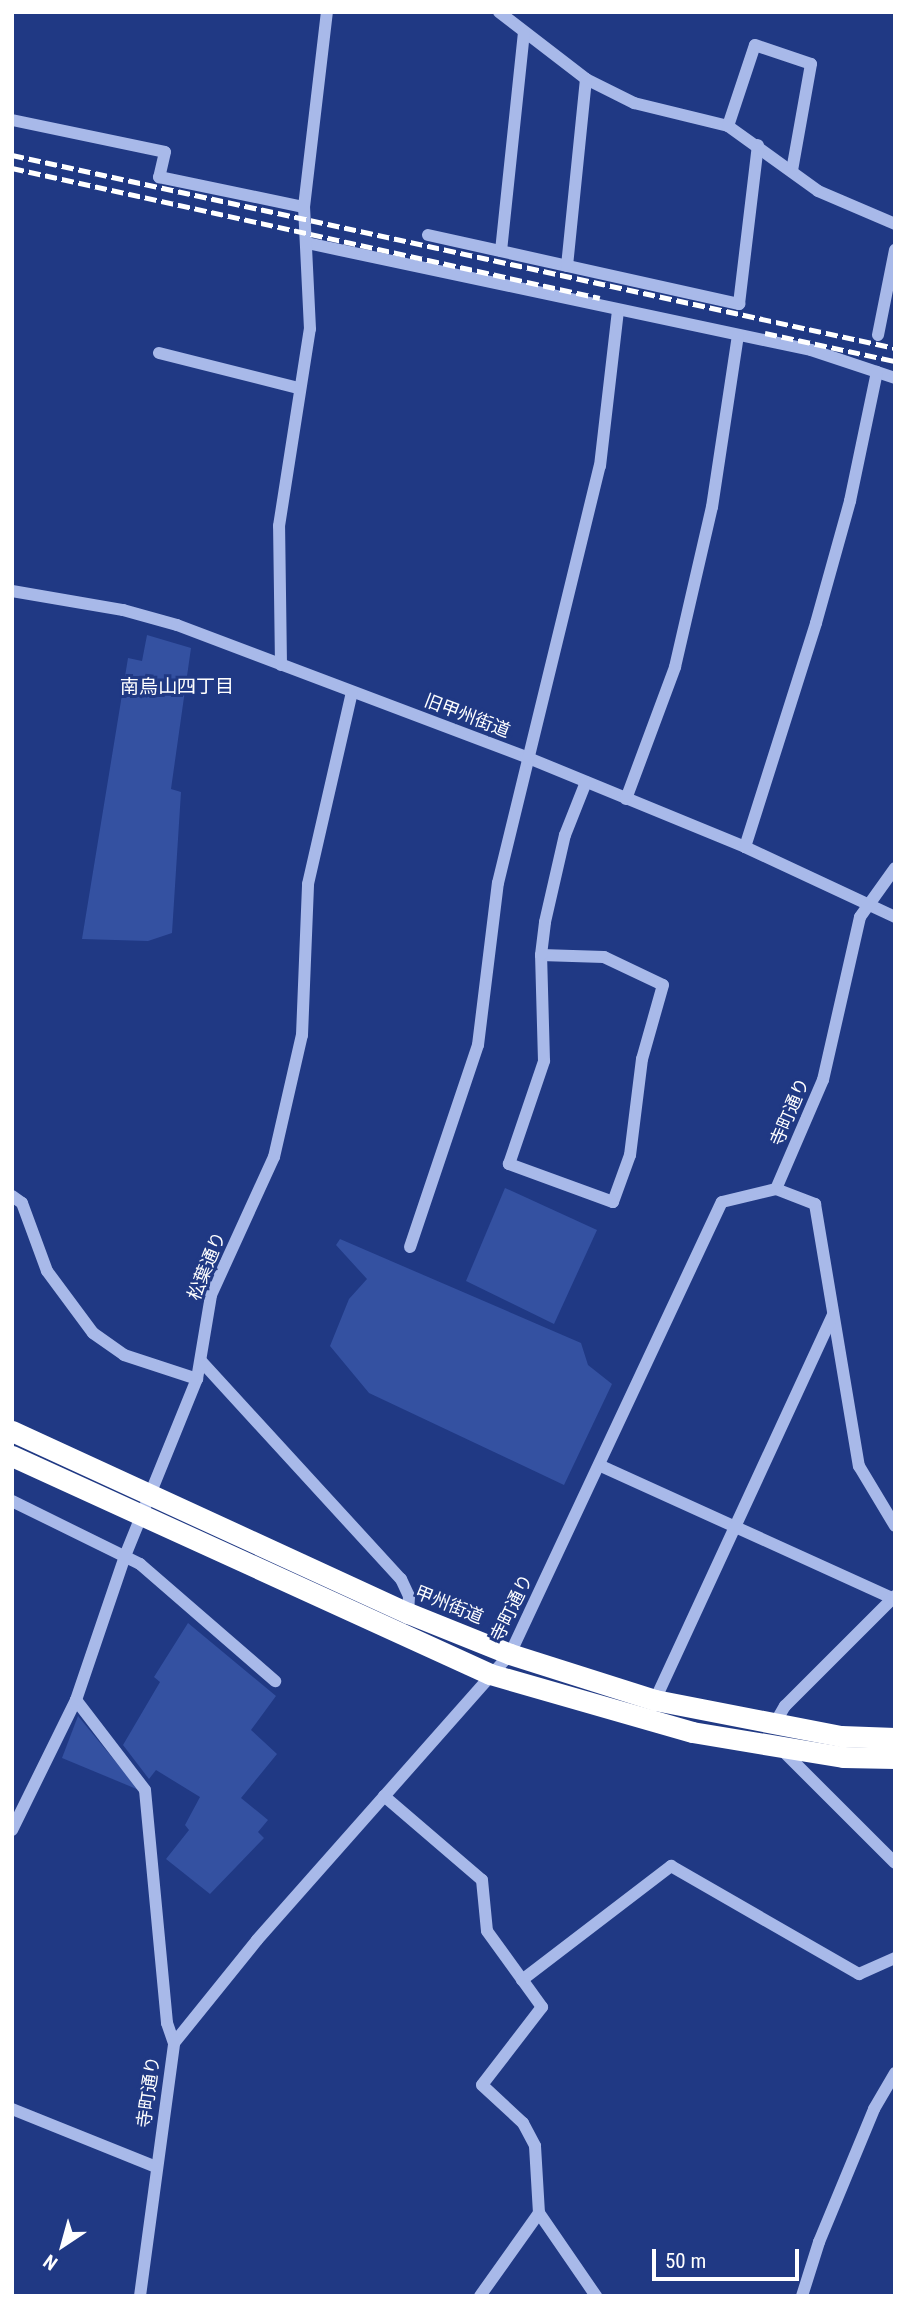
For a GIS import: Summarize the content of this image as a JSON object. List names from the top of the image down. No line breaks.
{"streets":{"highway":["甲州街道"],"street":["旧甲州街道","寺町通り","松葉通り"]},"crossings":[["旧甲州街道","寺町通り"],["旧甲州街道","松葉通り"],["寺町通り","甲州街道"],["松葉通り","甲州街道"]],"districts":["南烏山四丁目"],"scale_bar":"50 m","north":"bottom left"}
